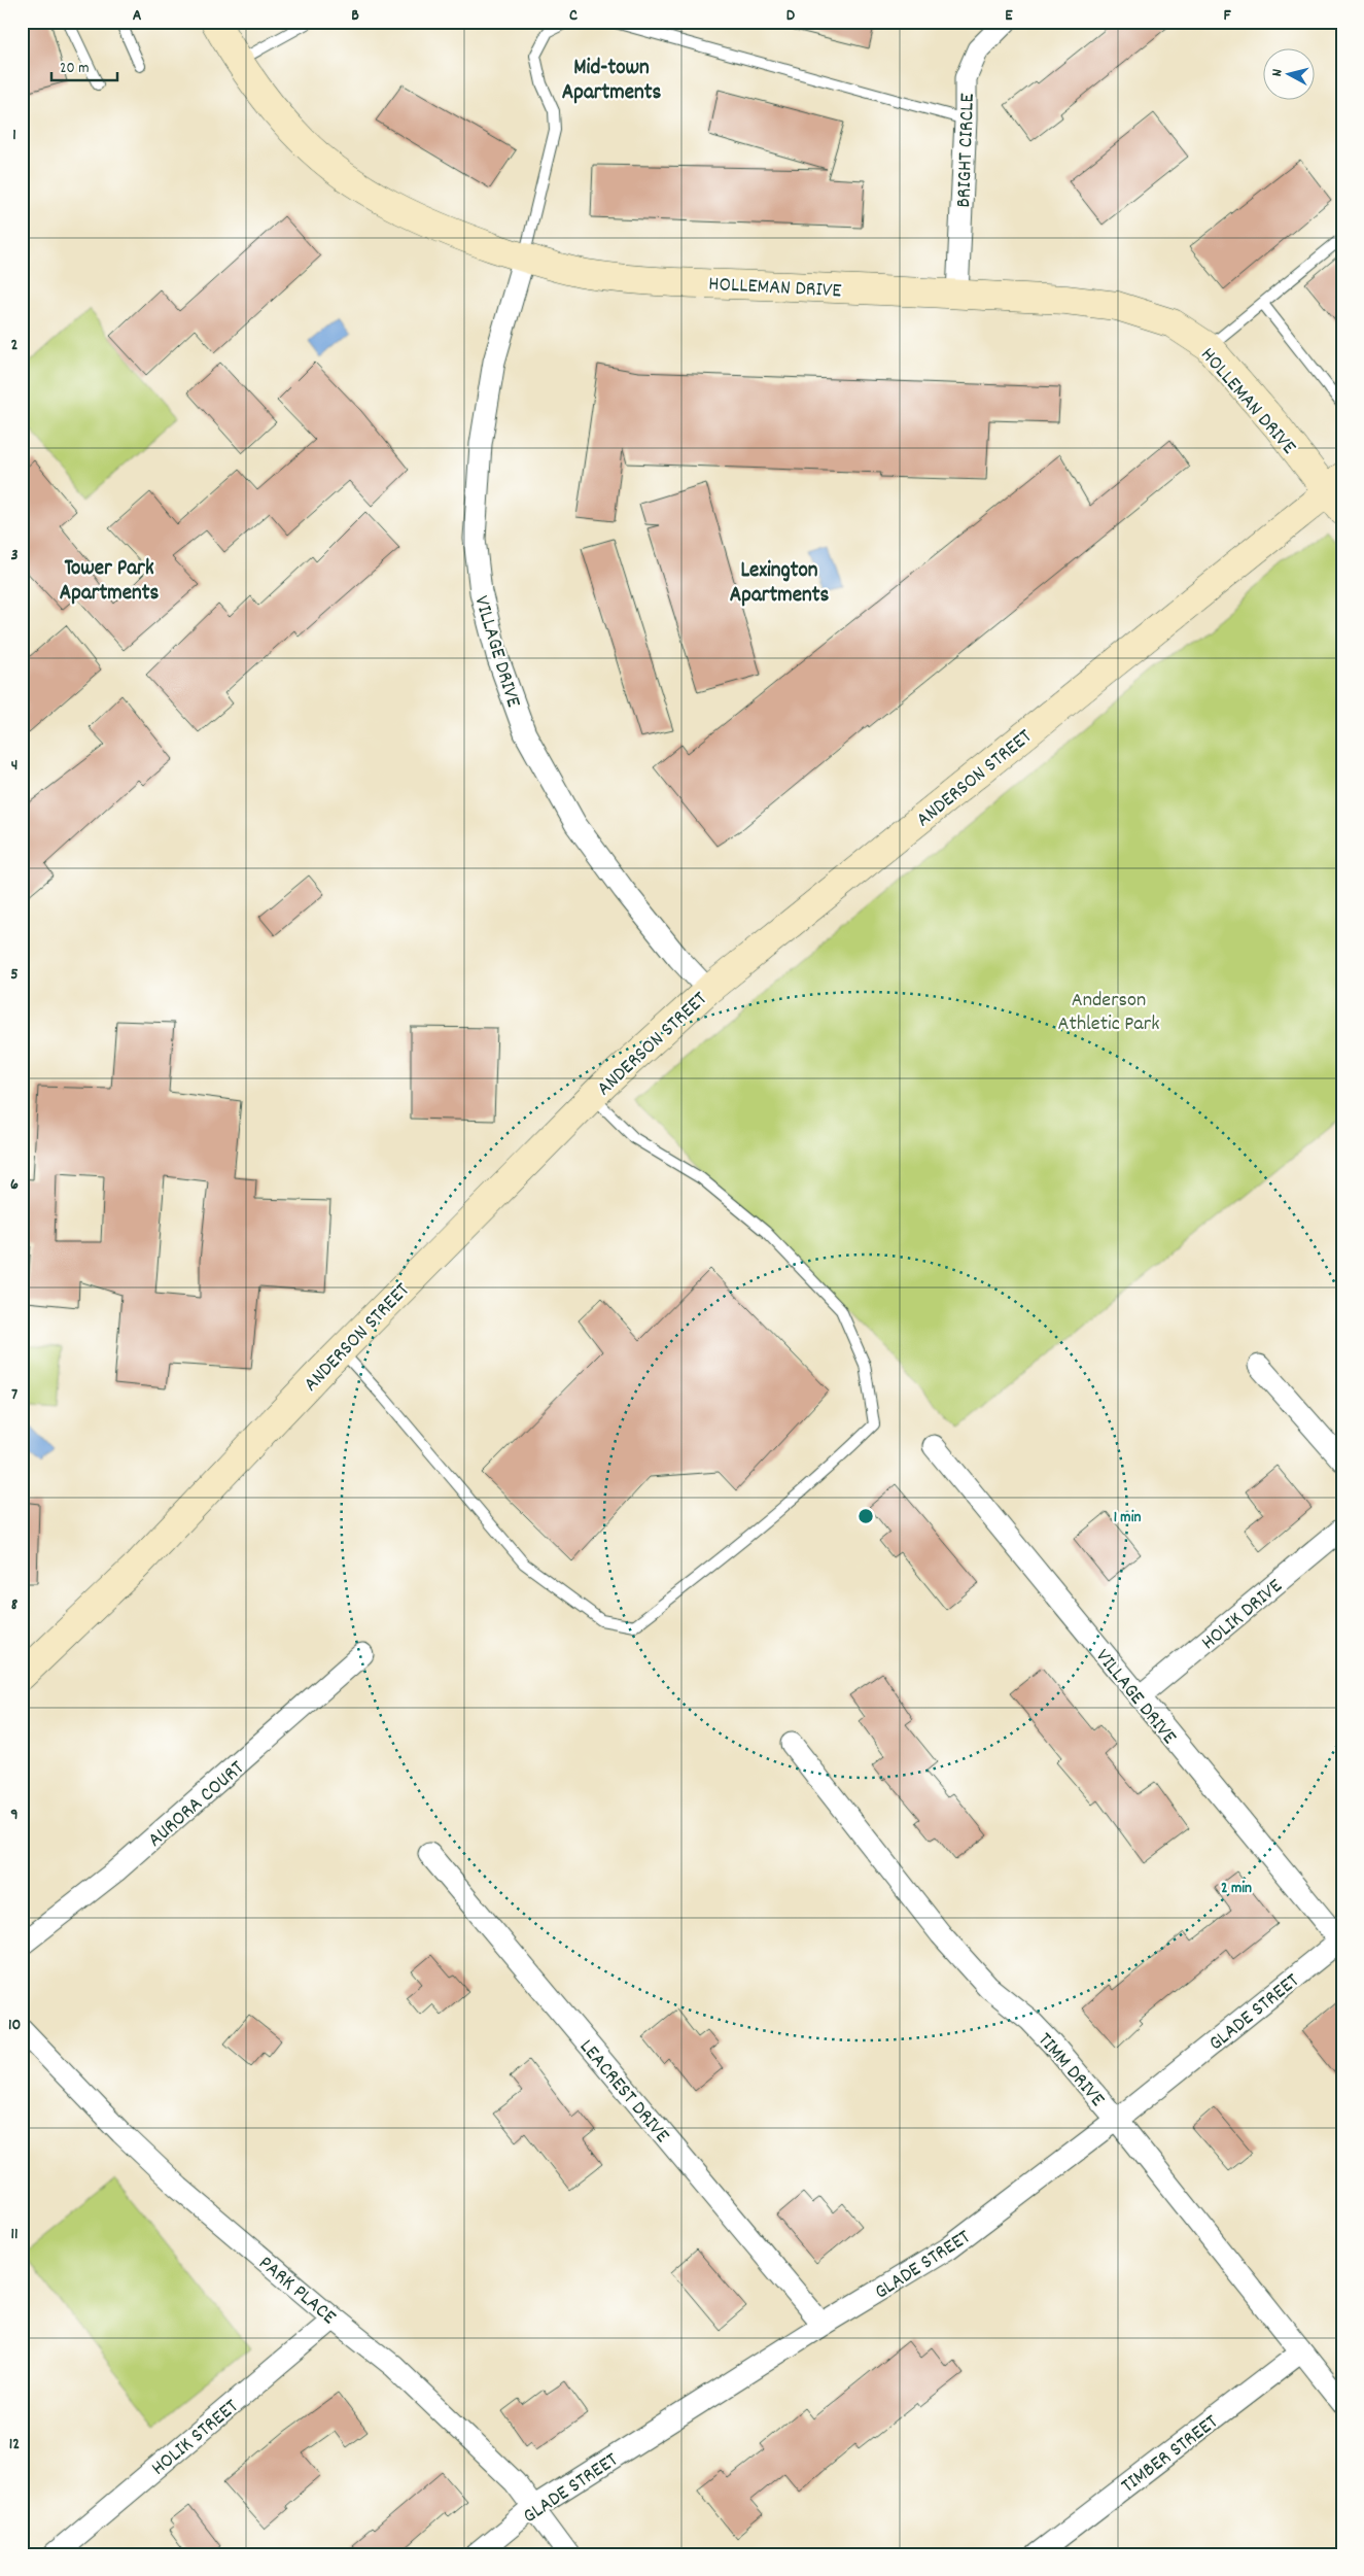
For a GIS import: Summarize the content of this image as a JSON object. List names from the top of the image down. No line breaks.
{"streets":{"street":["BRIGHT CIRCLE","HOLLEMAN DRIVE","VILLAGE DRIVE","ANDERSON STREET","HOLIK DRIVE","AURORA COURT","GLADE STREET","TIMM DRIVE","LEACREST DRIVE","PARK PLACE","HOLIK STREET","TIMBER STREET"]},"crossings":[["BRIGHT CIRCLE","HOLLEMAN DRIVE"],["HOLLEMAN DRIVE","VILLAGE DRIVE"],["HOLLEMAN DRIVE","ANDERSON STREET"],["VILLAGE DRIVE","ANDERSON STREET"],["VILLAGE DRIVE","HOLIK DRIVE"],["VILLAGE DRIVE","GLADE STREET"],["GLADE STREET","TIMM DRIVE"],["GLADE STREET","LEACREST DRIVE"],["GLADE STREET","PARK PLACE"],["TIMM DRIVE","TIMBER STREET"],["PARK PLACE","HOLIK STREET"]],"districts":["Mid-town Apartments","Tower Park Apartments","Lexington Apartments"],"parks":["Anderson Athletic Park"],"scale_bar":"20 m","north":"left","grid":{"columns":["A","B","C","D","E","F"],"rows":["1","2","3","4","5","6","7","8","9","10","11","12"]},"rings":["1 min","2 min"]}
